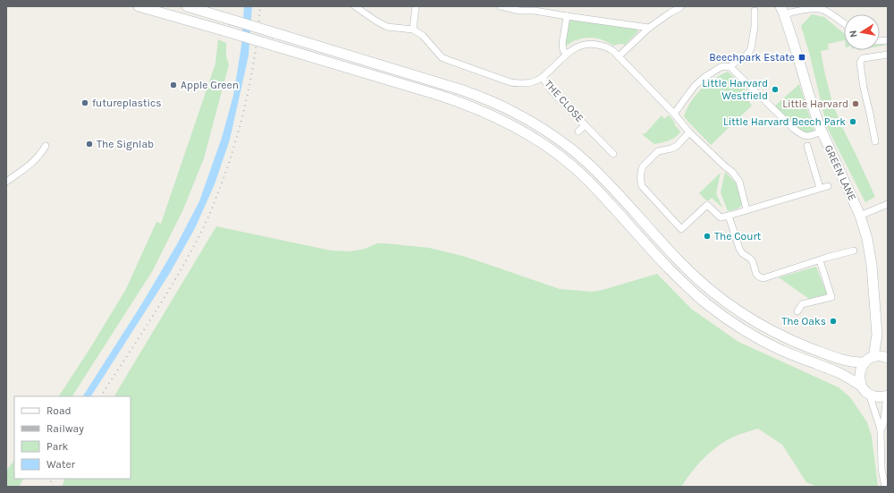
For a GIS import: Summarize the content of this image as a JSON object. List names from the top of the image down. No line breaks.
{"streets":{"main road":["GREEN LANE"],"street":["THE CLOSE"]},"places":{"transit":["Beechpark Estate"],"other":["Apple Green","Little Harvard Westfield","futureplastics","Little Harvard","Little Harvard Beech Park","The Signlab","The Court","The Oaks"]},"legend":["Road","Railway","Park","Water"],"north":"left"}
